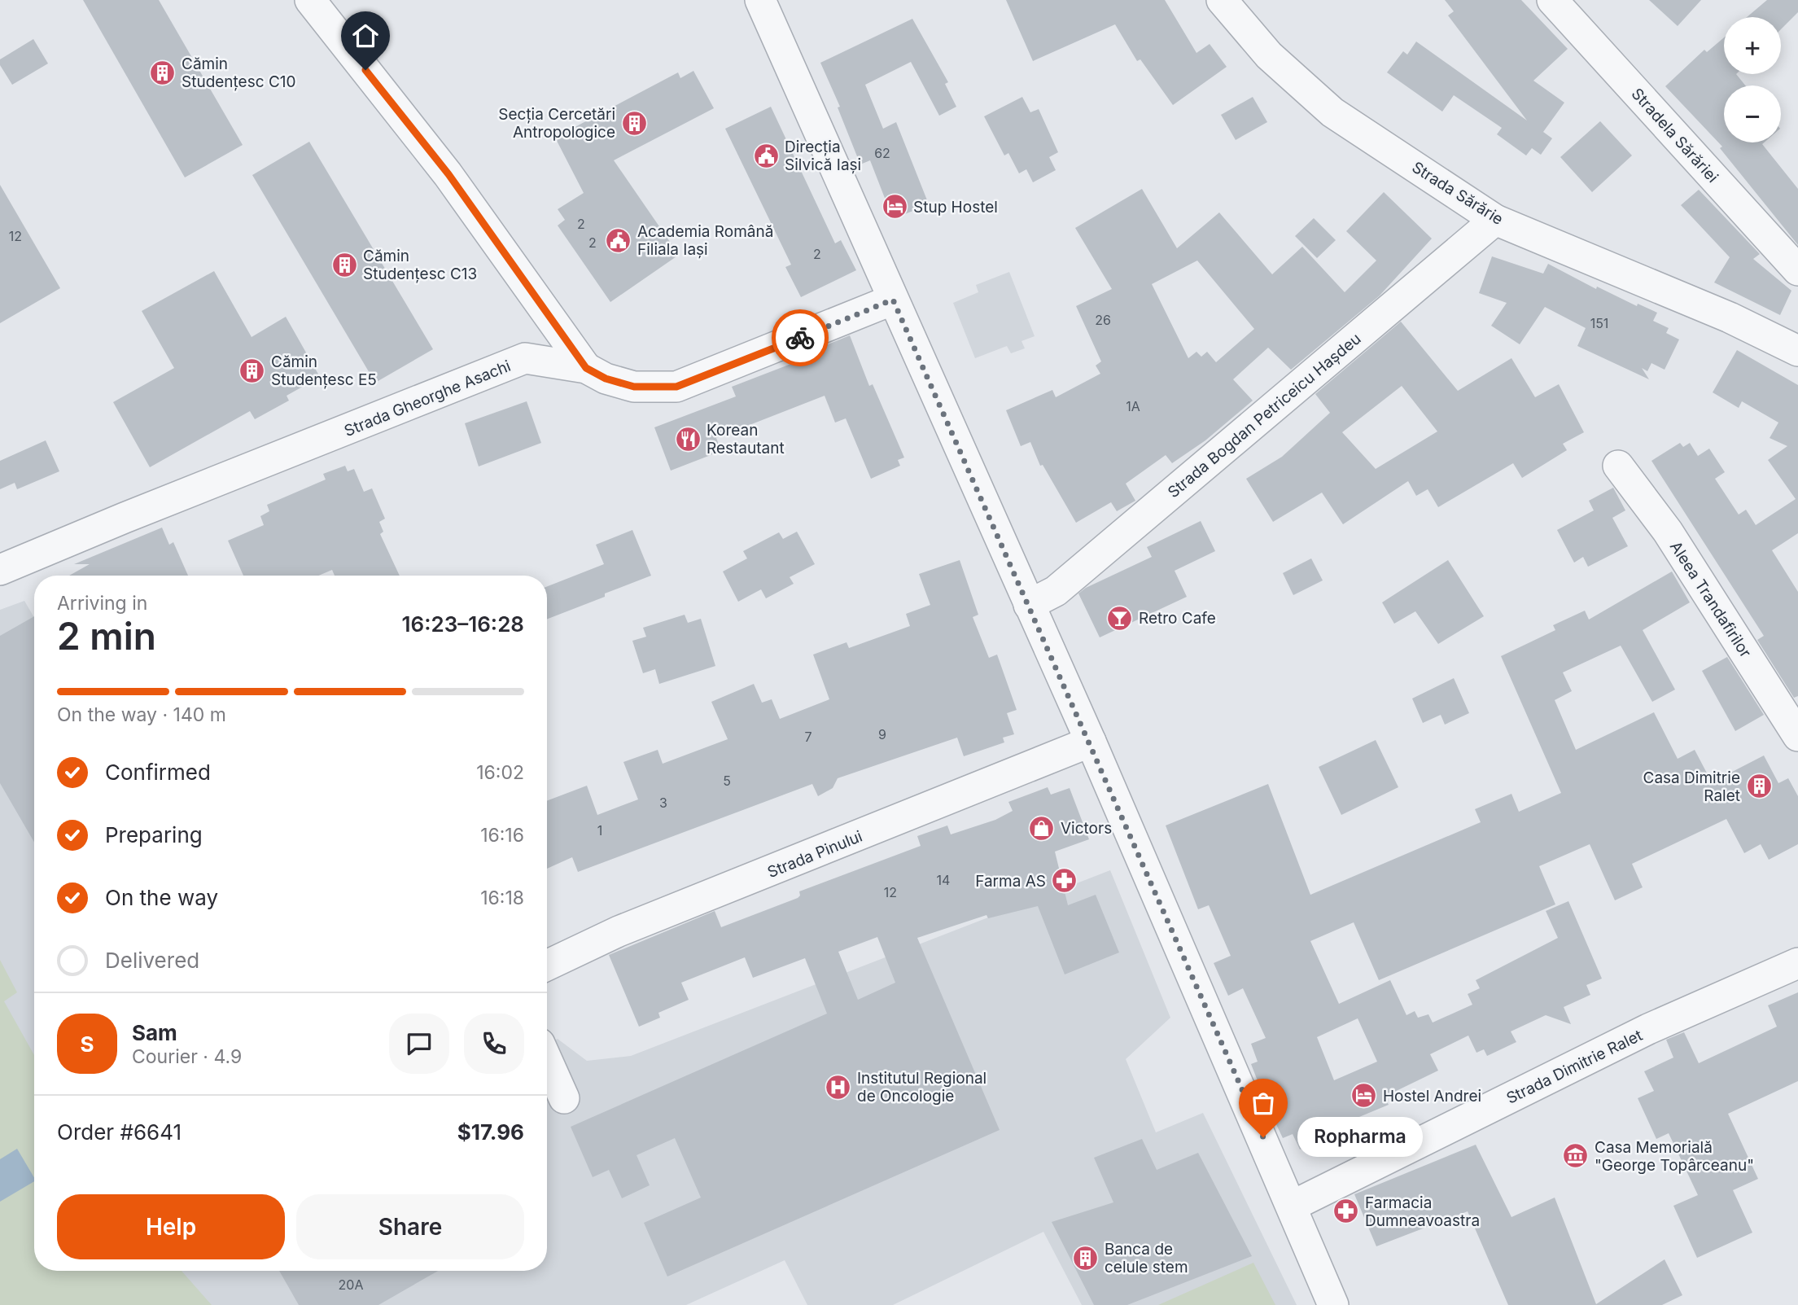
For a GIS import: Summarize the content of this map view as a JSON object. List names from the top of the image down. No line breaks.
{"streets":{"street":["Stradela Sărăriei","Strada Sărărie","Strada Gheorghe Asachi","Strada Bogdan Petriceicu Hașdeu","Aleea Trandafirilor","Strada Pinului","Strada Dimitrie Ralet"]},"crossings":[["Strada Sărărie","Strada Bogdan Petriceicu Hașdeu"]],"places":{"building":["Cămin Studențesc C10","Secția Cercetări Antropologice","Cămin Studențesc C13","Cămin Studențesc E5","Casa Dimitrie Ralet","Banca de celule stem"],"public building":["Direcția Silvică Iași","Academia Română Filiala Iași"],"hotel":["Stup Hostel","Hostel Andrei"],"restaurant":["Korean Restautant"],"bar":["Retro Cafe"],"shop":["Victors"],"pharmacy":["Farma AS","Farmacia Dumneavoastra"],"hospital":["Institutul Regional de Oncologie"],"other":["Ropharma"],"museum":["Casa Memorială \"George Topârceanu\""]},"house_numbers":["62","2","12","2","2","26","151","1A","9","7","5","3","1","14","12","20A"],"page":{"map_buttons":["+","−"],"heading":["2 min","Arriving in","16:23–16:28"],"panel":["Sam","Courier · 4.9","Order #6641","$17.96"],"bar":"On the way · 140 m","list":[["Confirmed","16:02"],["Preparing","16:16"],["On the way","16:18"],"Delivered"],"round":"S","bubble":"Ropharma","buttons":["Help","Share"]}}
